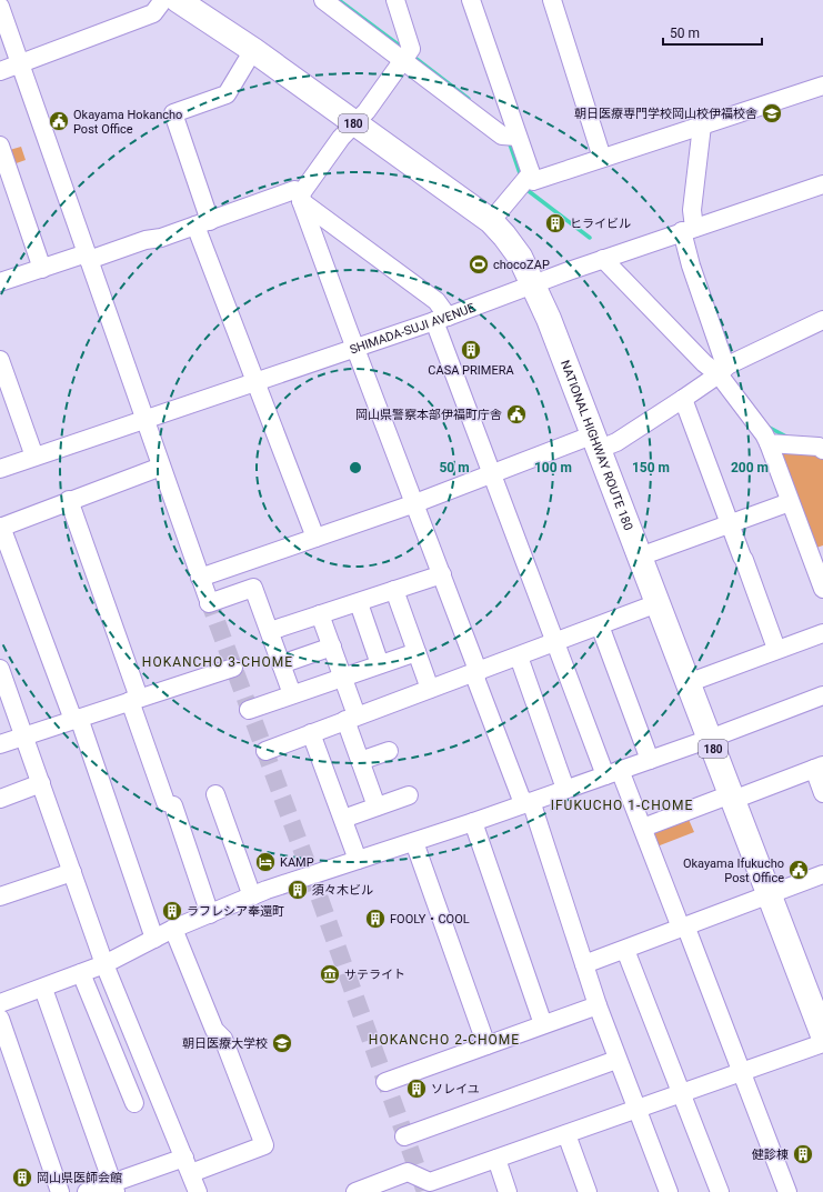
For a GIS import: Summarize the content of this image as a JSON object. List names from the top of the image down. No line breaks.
{"streets":{"highway":["180","NATIONAL HIGHWAY ROUTE 180"],"street":["SHIMADA-SUJI AVENUE"]},"crossings":[["SHIMADA-SUJI AVENUE","NATIONAL HIGHWAY ROUTE 180"]],"districts":["HOKANCHO 3-CHOME","IFUKUCHO 1-CHOME","HOKANCHO 2-CHOME"],"places":{"school or university":["朝日医療専門学校岡山校伊福校舎","朝日医療大学校"],"public building":["Okayama Hokancho Post Office","岡山県警察本部伊福町庁舎","Okayama Ifukucho Post Office"],"building":["ヒライビル","CASA PRIMERA","須々木ビル","ラフレシア奉還町","FOOLY・COOL","ソレイユ","健診棟","岡山県医師会館"],"sports":["chocoZAP"],"hotel":["KAMP"],"museum":["サテライト"]},"scale_bar":"50 m","rings":["50 m","100 m","150 m","200 m"]}
